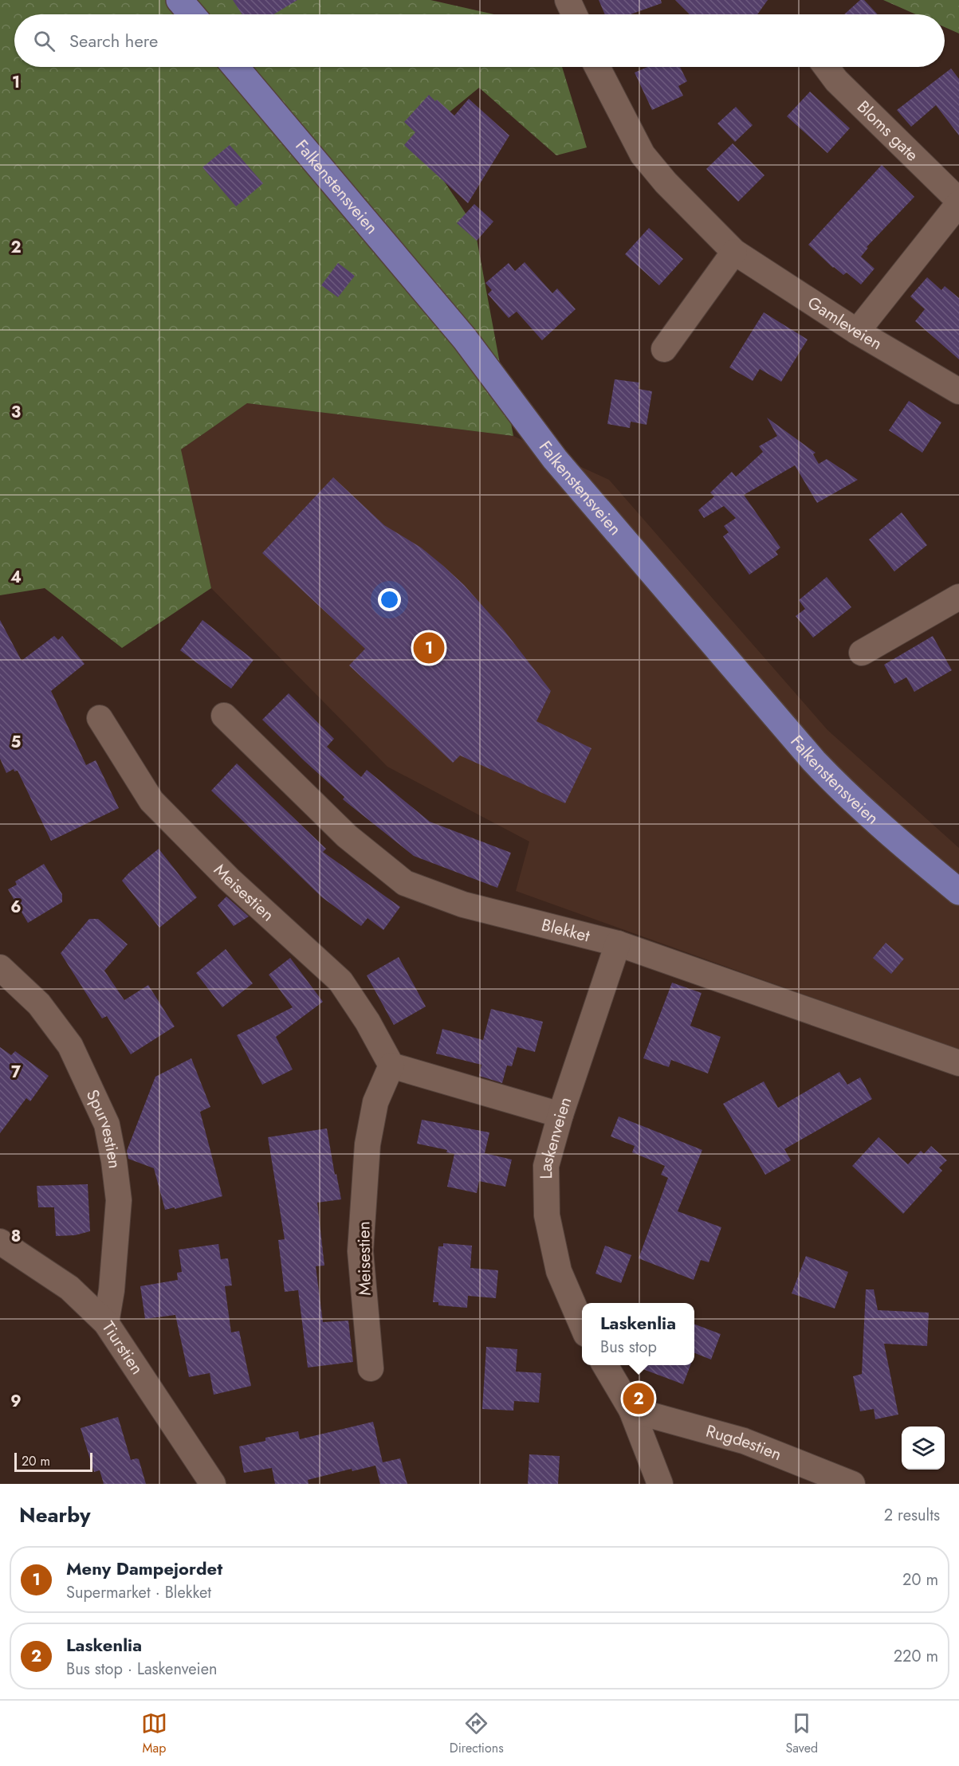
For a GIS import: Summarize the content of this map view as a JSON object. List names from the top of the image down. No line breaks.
{"streets":{"main road":["Falkenstensveien"],"street":["Bloms gate","Gamleveien","Meisestien","Blekket","Spurvestien","Laskenveien","Tiurstien","Rugdestien"]},"crossings":[["Blekket","Laskenveien"],["Spurvestien","Tiurstien"]],"scale_bar":"20 m","page":{"search":"Search here","pins":["1","2"],"popup":["Laskenlia","Bus stop"],"scale":"20 m","heading":["Nearby","2 results"],"list":[{"mark":"1","name":"Meny Dampejordet","note":"Supermarket · Blekket","value":"20 m"},{"mark":"2","name":"Laskenlia","note":"Bus stop · Laskenveien","value":"220 m"}],"nav":["Map","Directions","Saved"]},"grid":{"rows":["1","2","3","4","5","6","7","8","9"]}}
